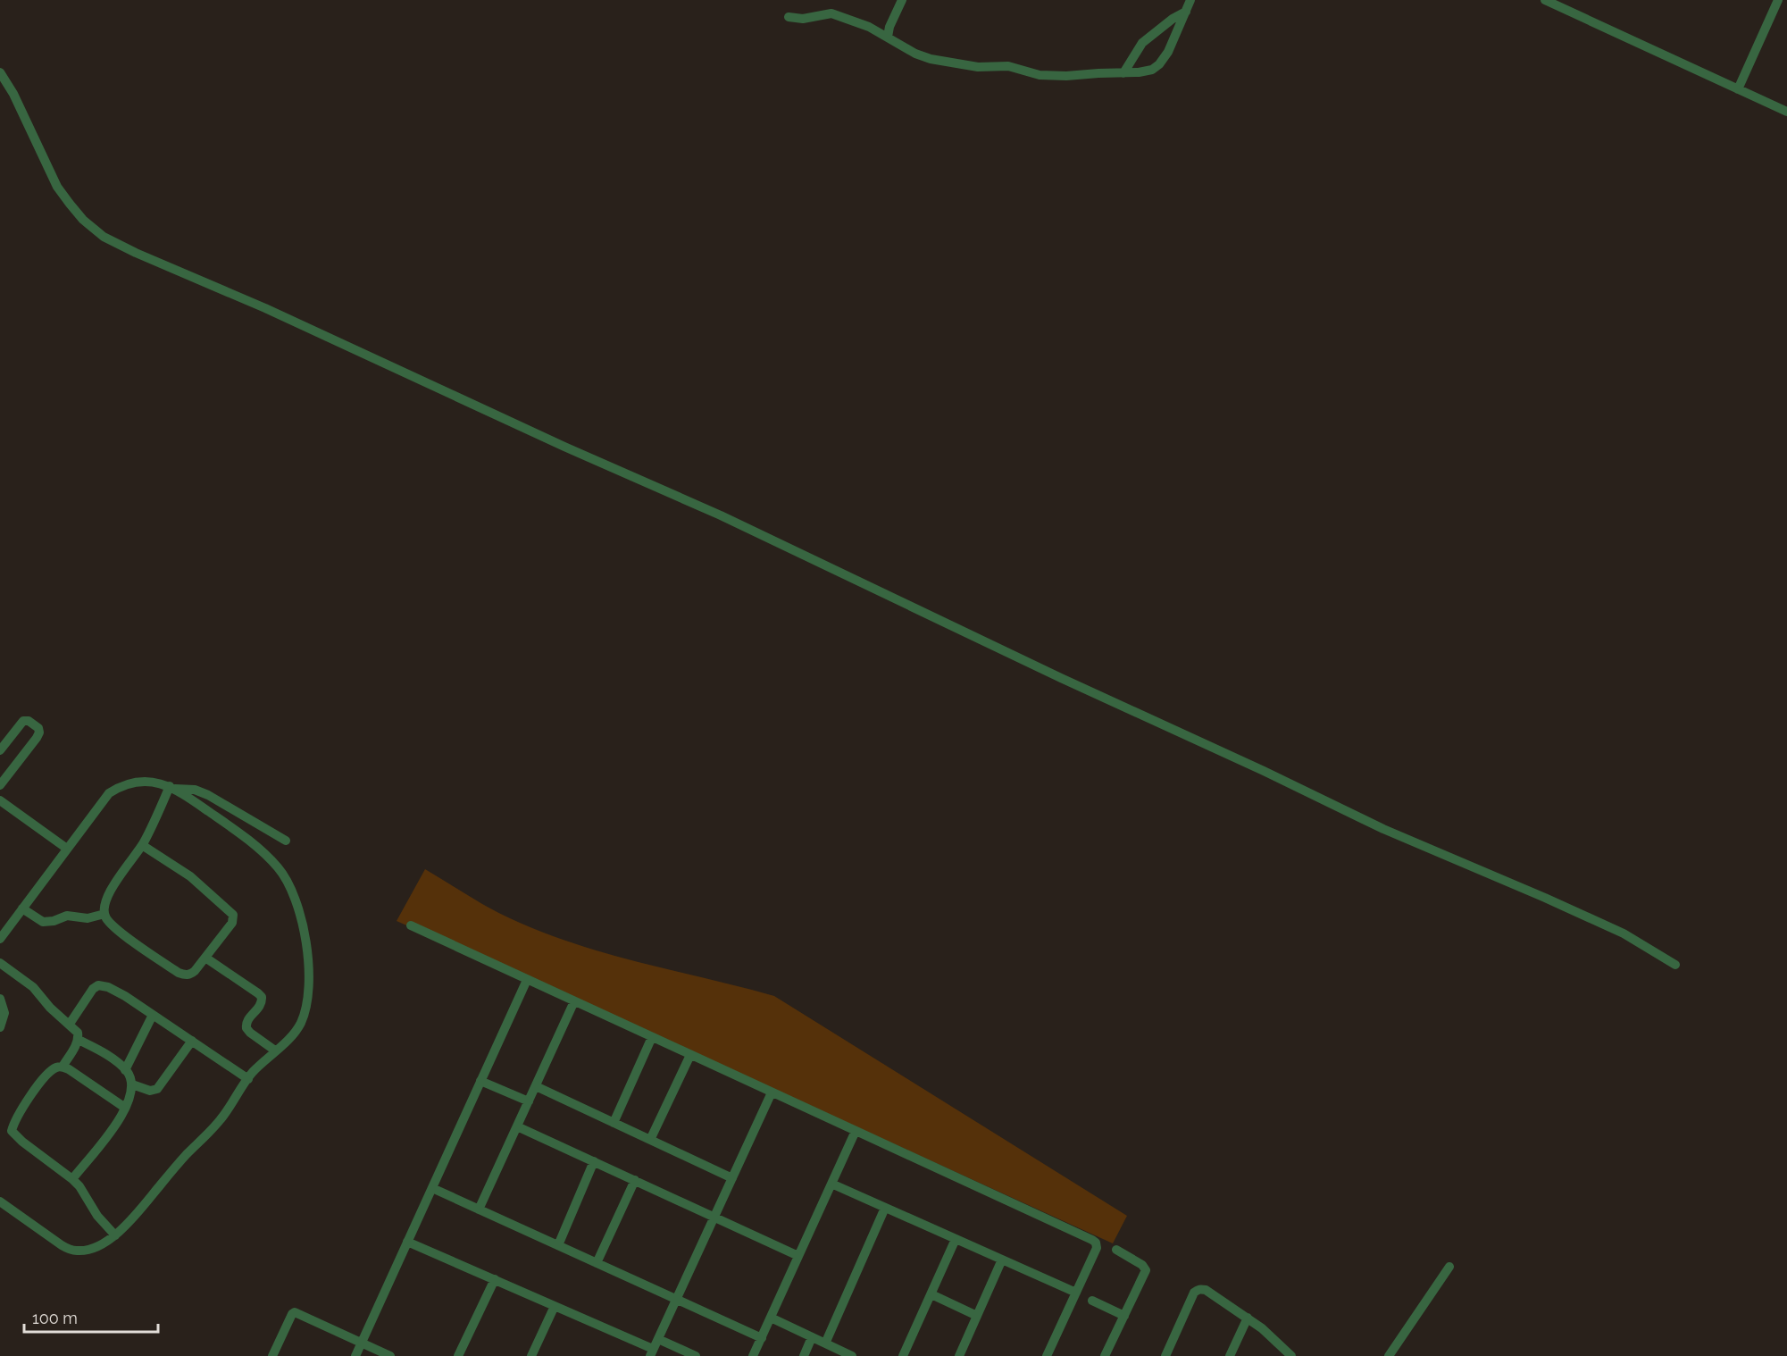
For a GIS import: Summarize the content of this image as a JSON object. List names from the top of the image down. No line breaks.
{"scale_bar":"100 m"}
